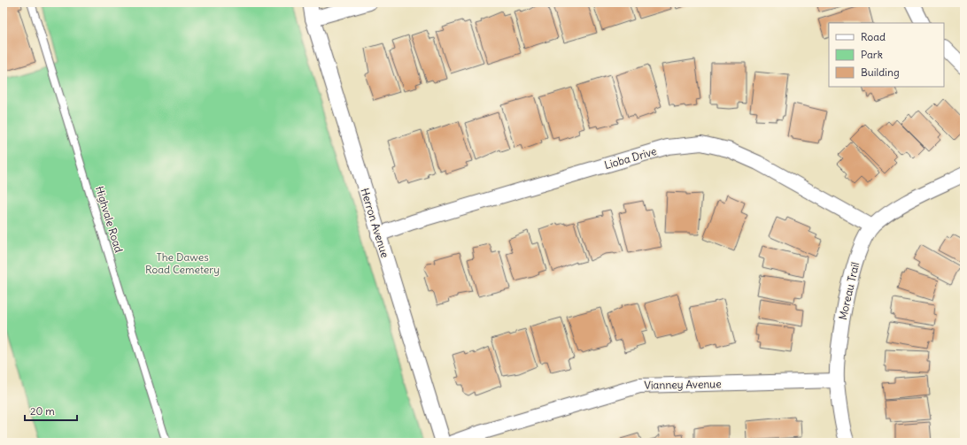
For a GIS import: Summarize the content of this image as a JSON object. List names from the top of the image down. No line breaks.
{"streets":{"street":["Lioba Drive","Herron Avenue","Moreau Trail","Vianney Avenue"],"lane":["Highvale Road"]},"crossings":[["Lioba Drive","Herron Avenue"],["Lioba Drive","Moreau Trail"],["Moreau Trail","Vianney Avenue"]],"parks":["The Dawes Road Cemetery"],"legend":["Road","Park","Building"],"scale_bar":"20 m"}
